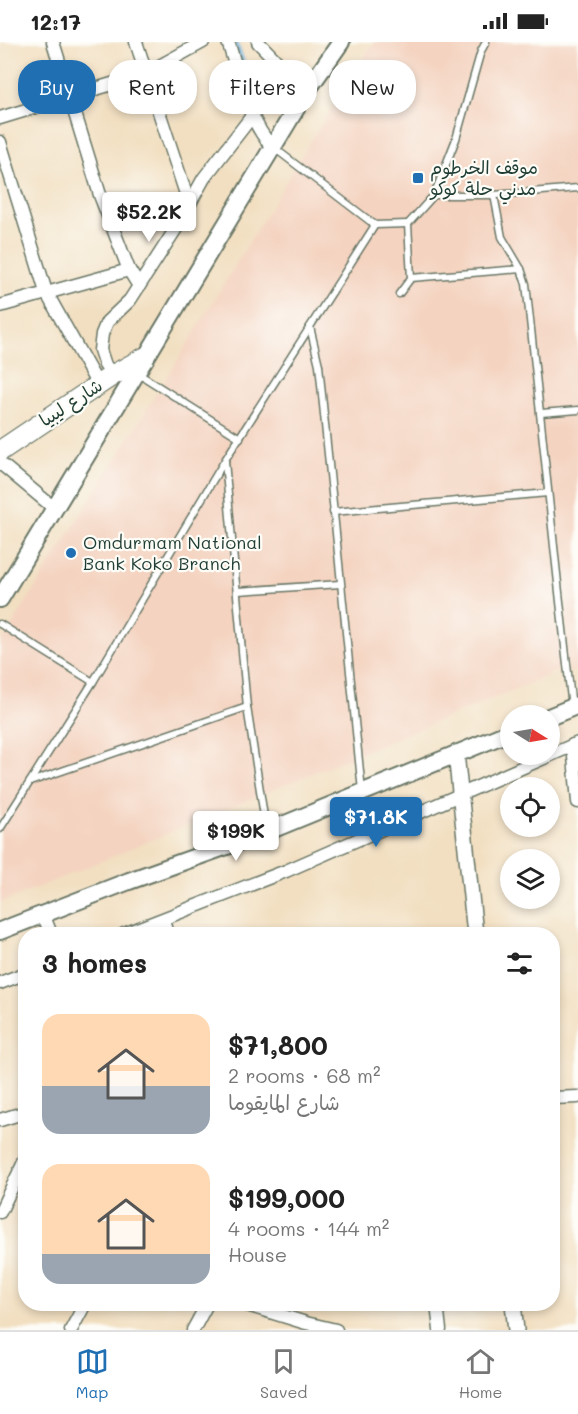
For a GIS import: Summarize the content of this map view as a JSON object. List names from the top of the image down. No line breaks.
{"streets":{"main road":["شارع ليبيا"]},"places":{"transit":["موقف الخرطوم مدني حلة كوكو"],"other":["Omdurmam National Bank Koko Branch"]},"north":"right","page":{"status":"12:17","chip":["Buy","Rent","Filters","New"],"price":["$52.2K","$71.8K","$199K"],"heading":"3 homes","list":[{"name":"$71,800","note":"2 rooms · 68 m² · شارع المايقوما"},{"name":"$199,000","note":"4 rooms · 144 m² · House"}],"tabs":["Map","Saved","Home"]}}
